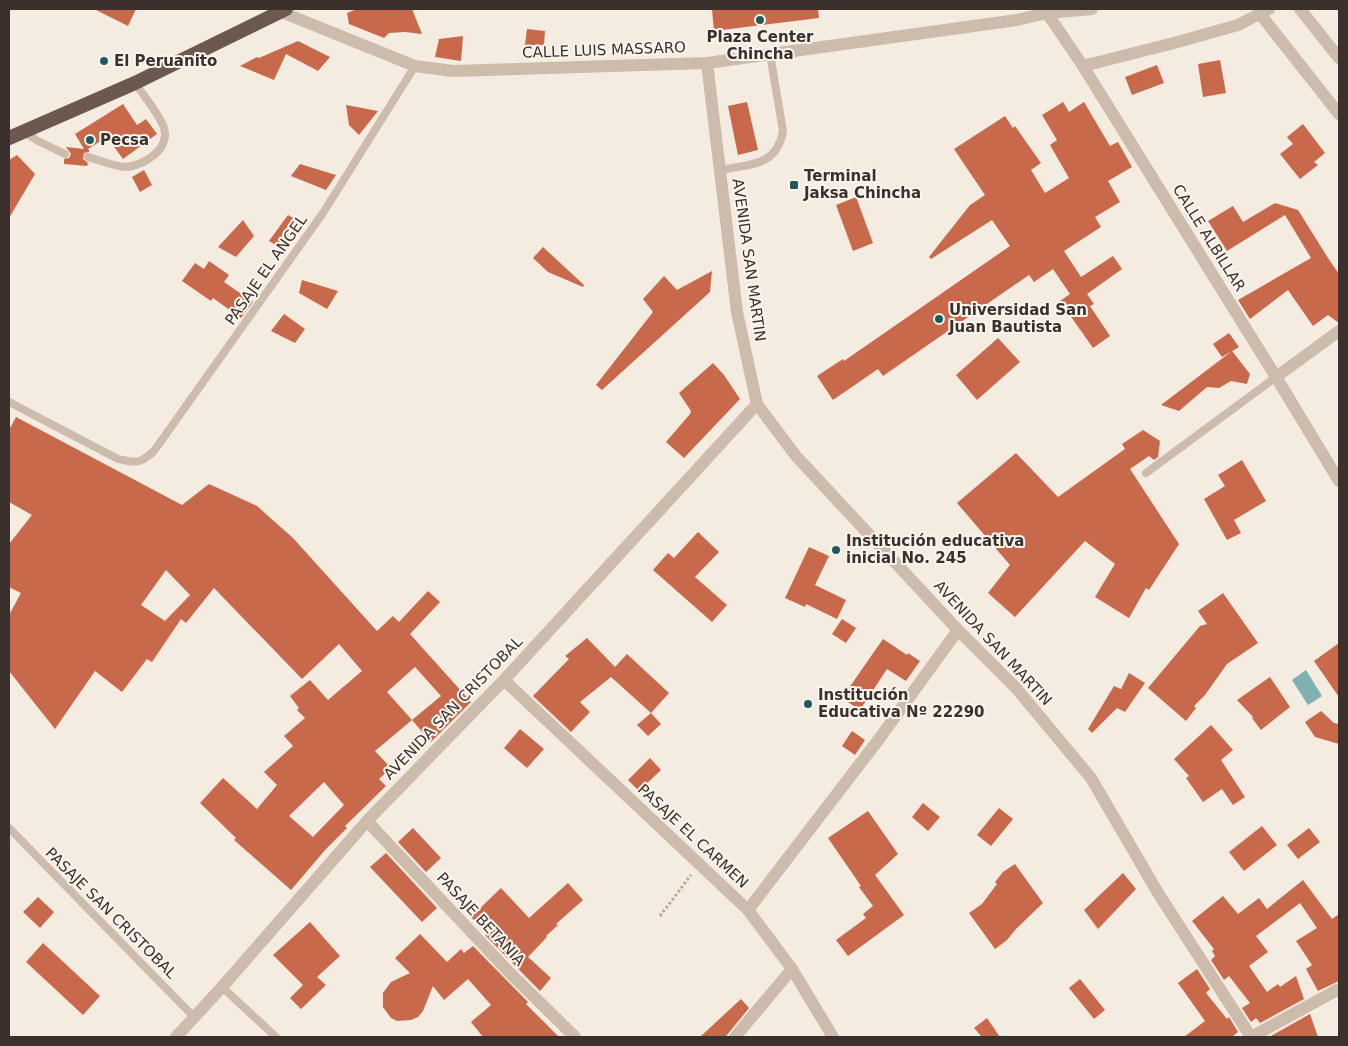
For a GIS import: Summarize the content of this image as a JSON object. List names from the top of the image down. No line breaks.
{"streets":{"street":["CALLE LUIS MASSARO","CALLE ALBILLAR","AVENIDA SAN MARTIN","AVENIDA SAN CRISTOBAL","PASAJE EL CARMEN","PASAJE BETANIA"],"lane":["PASAJE EL ANGEL","PASAJE SAN CRISTOBAL"]},"crossings":[["CALLE LUIS MASSARO","CALLE ALBILLAR"],["CALLE LUIS MASSARO","AVENIDA SAN MARTIN"],["CALLE LUIS MASSARO","PASAJE EL ANGEL"],["AVENIDA SAN MARTIN","AVENIDA SAN CRISTOBAL"],["AVENIDA SAN CRISTOBAL","PASAJE EL CARMEN"],["AVENIDA SAN CRISTOBAL","PASAJE SAN CRISTOBAL"],["AVENIDA SAN CRISTOBAL","PASAJE BETANIA"]],"places":{"other":["Plaza Center Chincha","El Peruanito","Pecsa","Universidad San Juan Bautista","Institución educativa inicial No. 245","Institución Educativa Nº 22290"],"transit":["Terminal Jaksa Chincha"]}}
